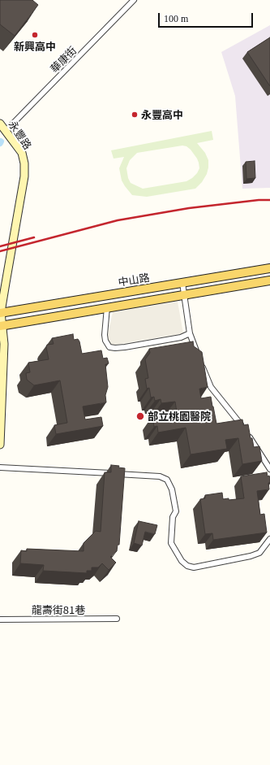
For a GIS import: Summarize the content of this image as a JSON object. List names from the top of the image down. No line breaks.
{"streets":{"main road":["中山路"],"street":["華康街","永豐路","龍壽街81巷"]},"crossings":[["華康街","永豐路"],["永豐路","中山路"]],"places":["新興高中","永豐高中","部立桃園醫院"],"scale_bar":"100 m"}
